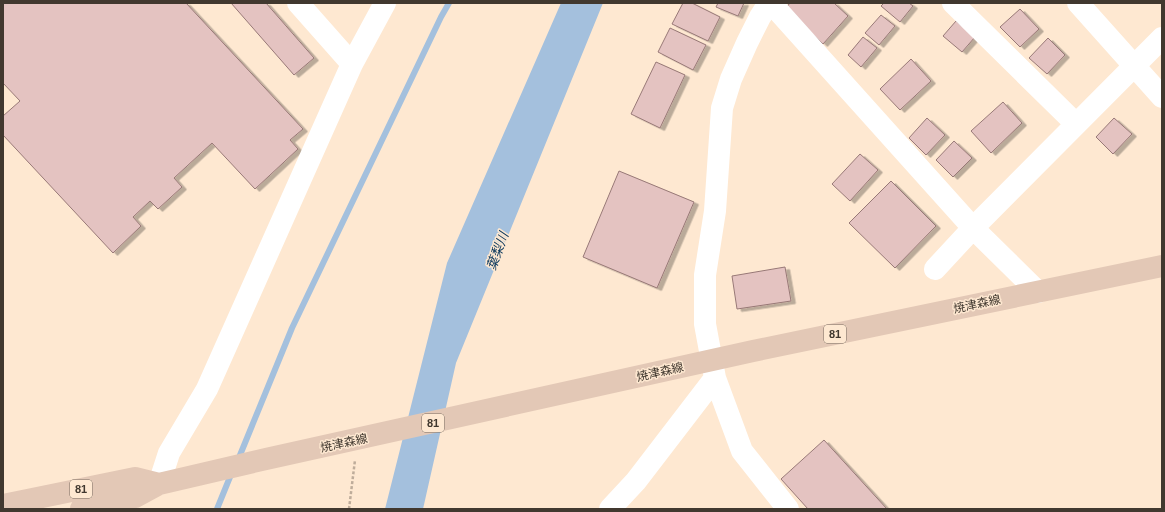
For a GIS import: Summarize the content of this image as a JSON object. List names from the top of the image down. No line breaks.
{"streets":{"main road":["焼津森線","81"]},"water":["葉梨川"]}
